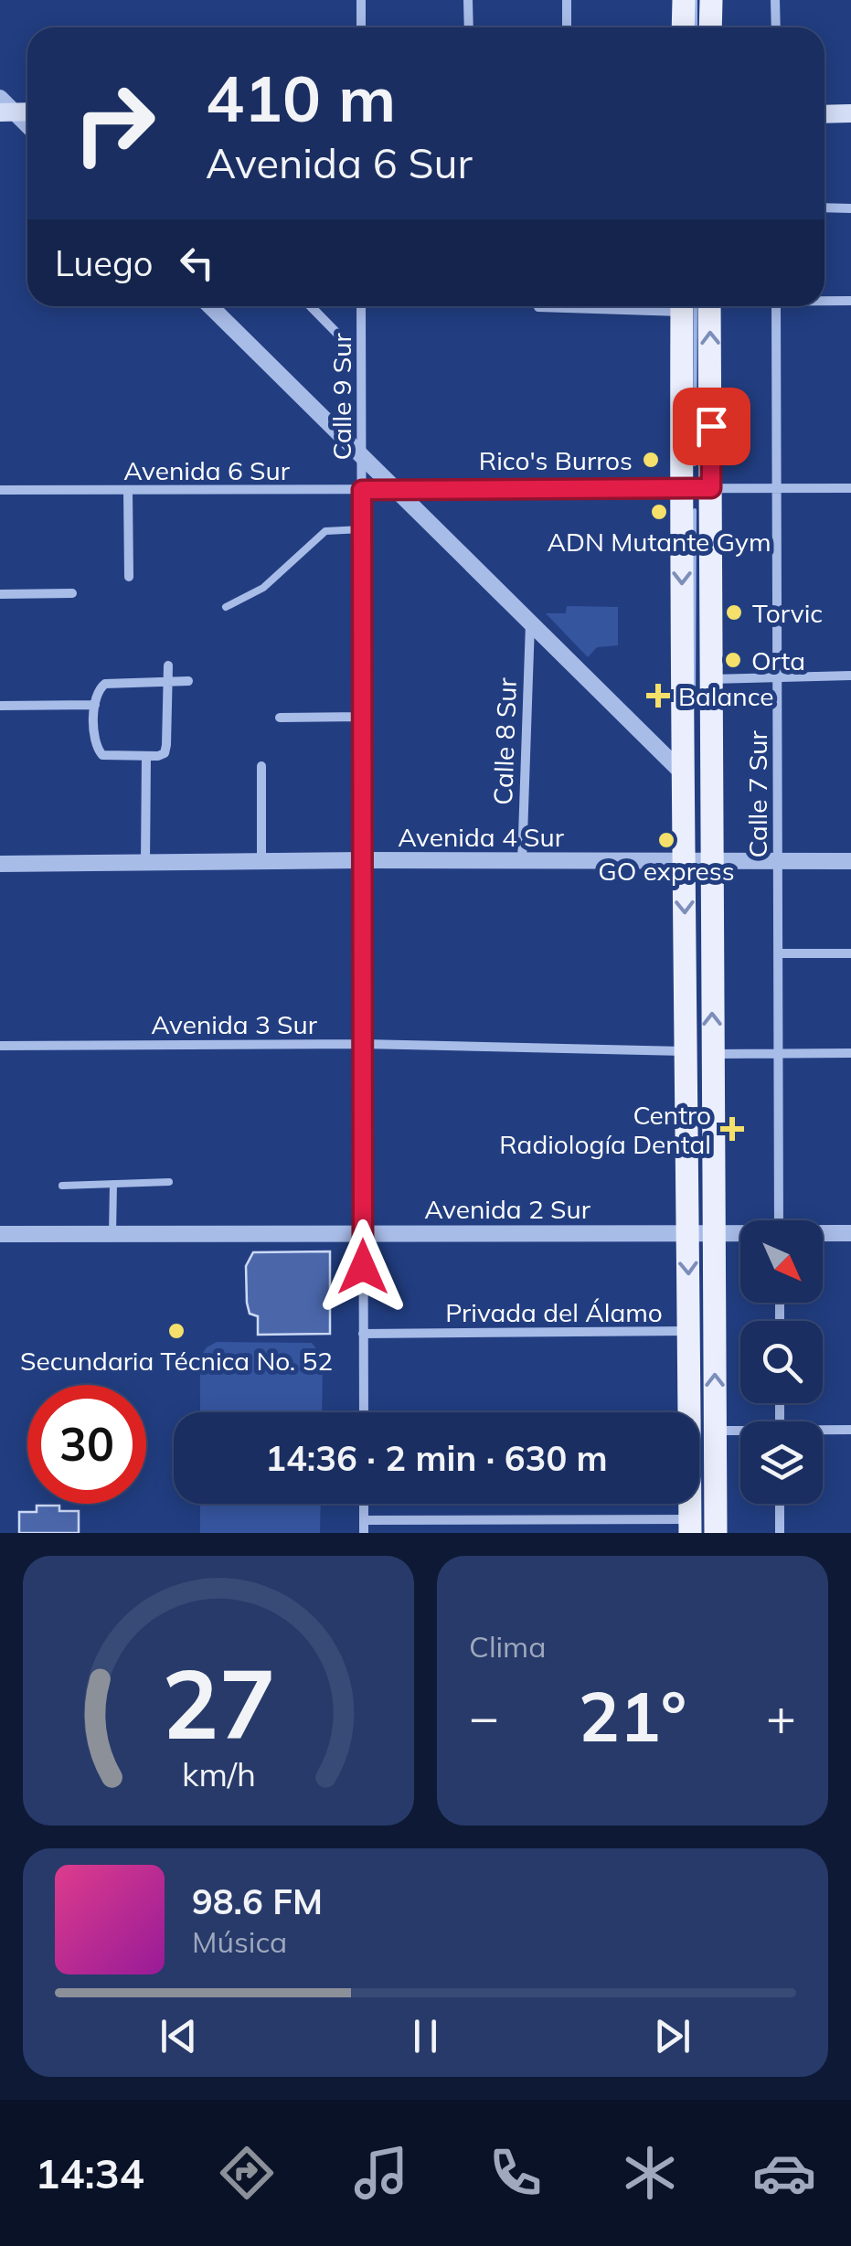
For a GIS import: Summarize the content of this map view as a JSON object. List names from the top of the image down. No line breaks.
{"streets":{"street":["Calle 9 Sur","Avenida 6 Sur","Calle 8 Sur","Calle 7 Sur","Avenida 4 Sur","Avenida 3 Sur","Avenida 2 Sur","Privada del Álamo"]},"crossings":[["Calle 9 Sur","Avenida 6 Sur"],["Calle 9 Sur","Avenida 4 Sur"],["Calle 9 Sur","Avenida 3 Sur"],["Calle 9 Sur","Avenida 2 Sur"],["Calle 9 Sur","Privada del Álamo"],["Avenida 6 Sur","Calle 7 Sur"],["Calle 8 Sur","Avenida 4 Sur"],["Calle 7 Sur","Avenida 4 Sur"]],"places":{"other":["Rico's Burros","ADN Mutante Gym","Torvic","Orta","GO express","Secundaria Técnica No. 52"],"health":["Balance","Centro Radiología Dental"]},"north":"bottom right","page":{"turn":["410 m","Avenida 6 Sur"],"then":"Luego","limit":"30","trip":"14:36 · 2 min · 630 m","tile":"Clima","heat":["−","21°","+"],"song":["98.6 FM","Música"],"tabs":"14:34","gauge":["27","km/h"]}}
